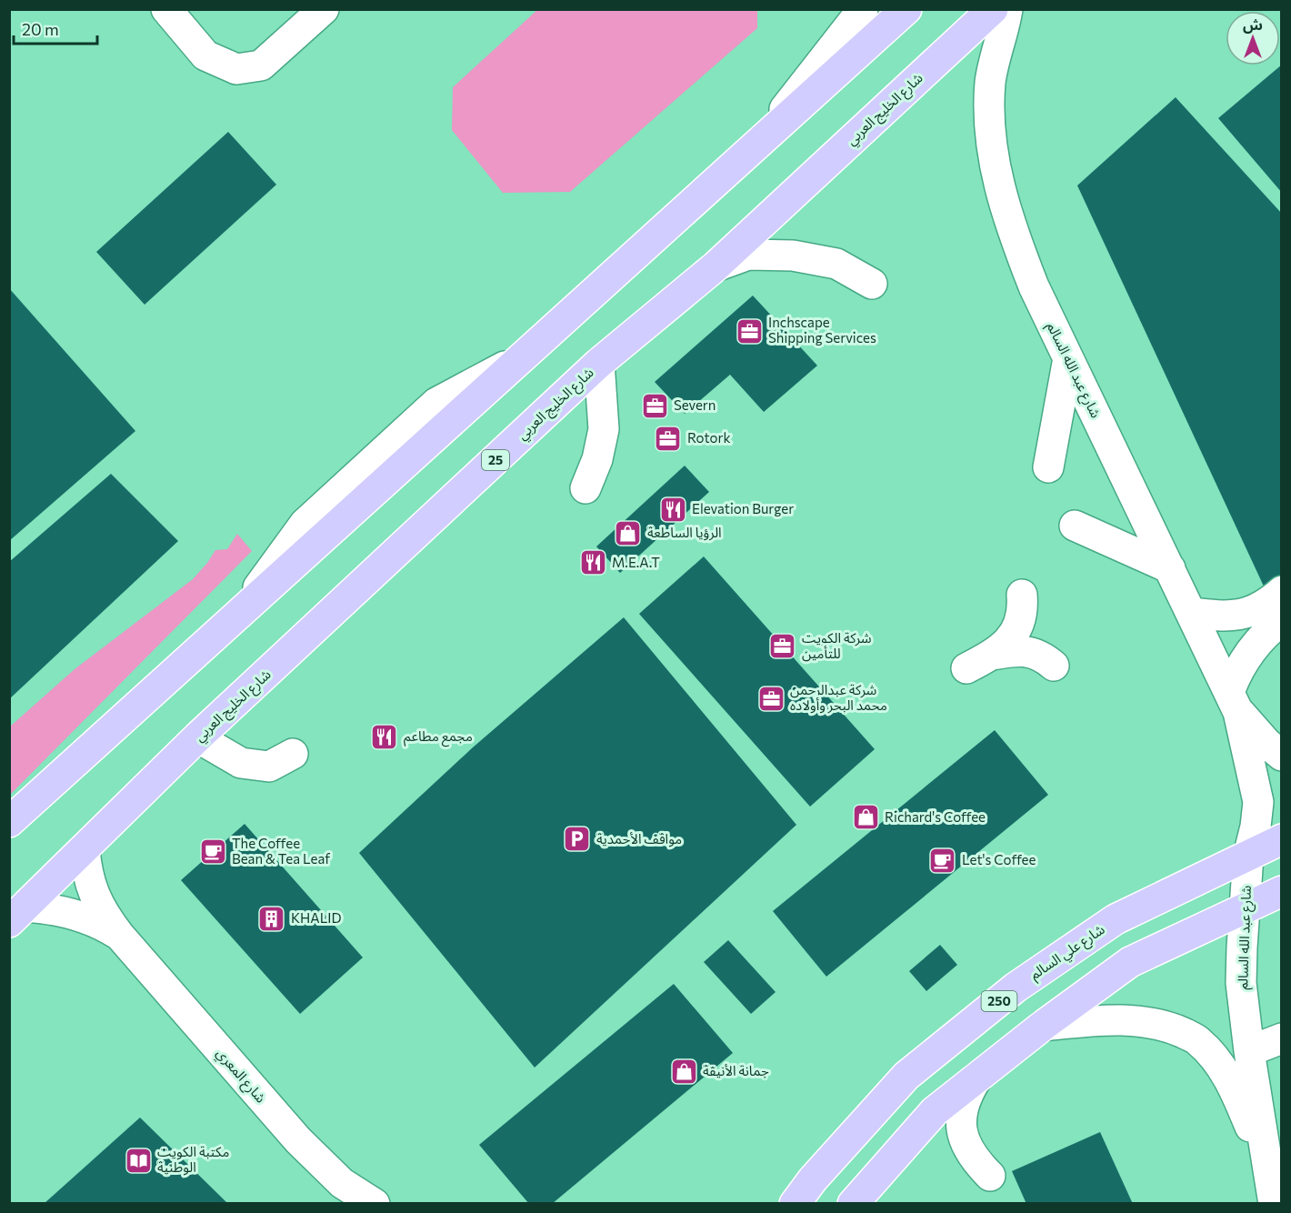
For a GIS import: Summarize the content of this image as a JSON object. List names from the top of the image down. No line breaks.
{"streets":{"main road":["شارع الخليج العربي","25","شارع علي السالم","250"],"street":["شارع عبد الله السالم","شارع المعري"]},"crossings":[["شارع الخليج العربي","شارع المعري"],["شارع عبد الله السالم","شارع علي السالم"]],"places":{"office":["Inchscape Shipping Services","Severn","Rotork","شركة الكويت للتأمين","شركة عبدالرحمن محمد البحر وأولاده"],"restaurant":["Elevation Burger","M.E.A.T","مجمع مطاعم"],"shop":["الرؤيا الساطعة","Richard's Coffee","جمانة الأنيقة"],"parking":["مواقف الأحمدية"],"cafe":["The Coffee Bean & Tea Leaf","Let's Coffee"],"building":["KHALID"],"library":["مكتبة الكويت الوطنية"]},"scale_bar":"20 m","north":"top"}
